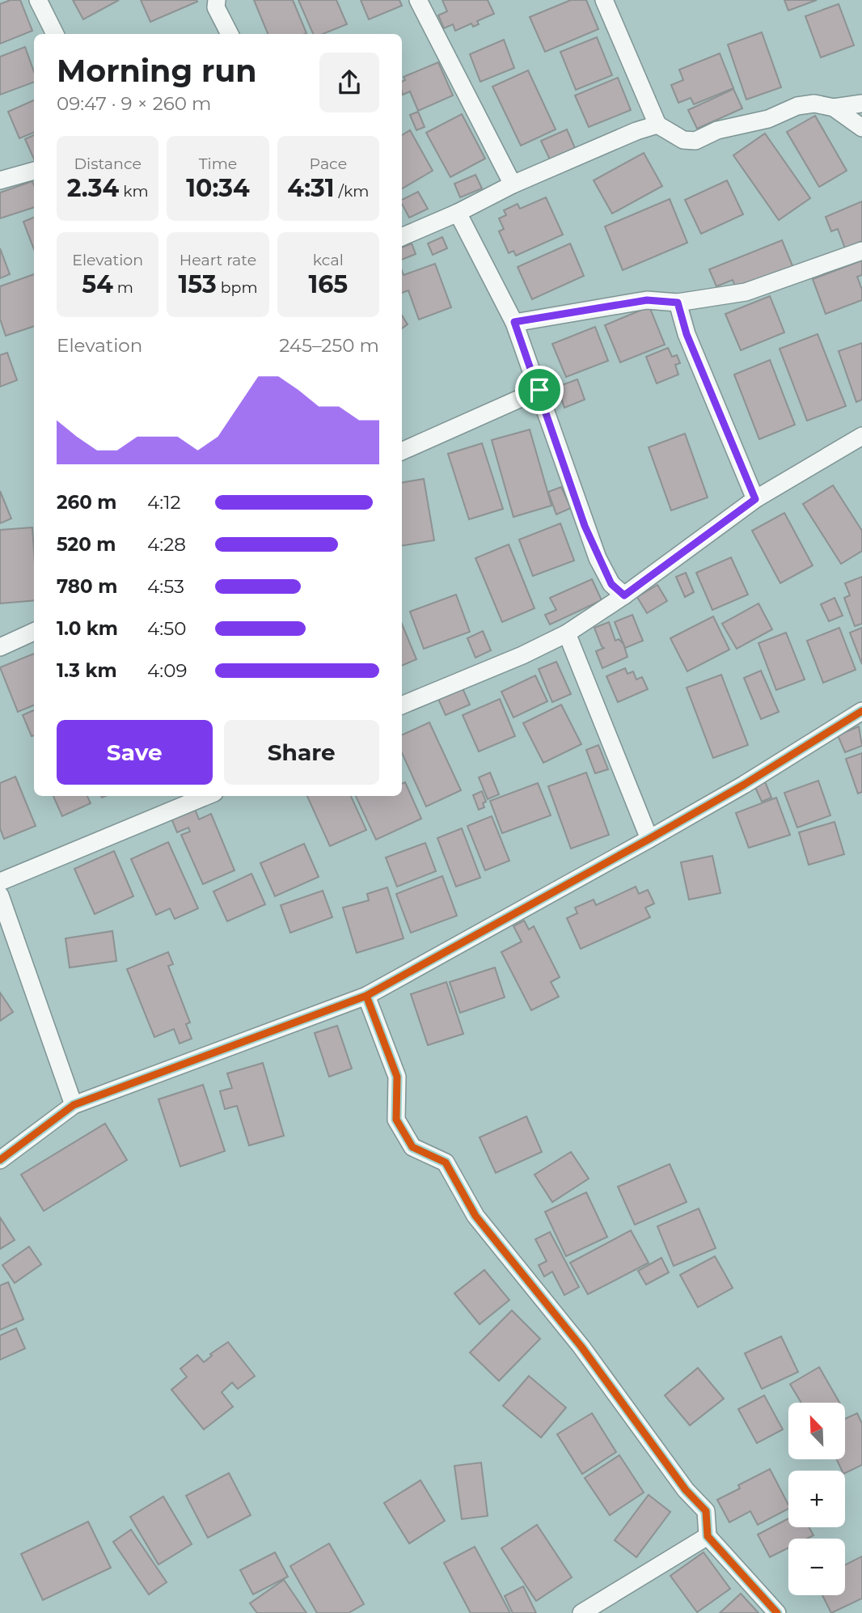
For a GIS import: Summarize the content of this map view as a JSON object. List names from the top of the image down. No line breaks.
{"north":"top left","page":{"heading":["Morning run","09:47 · 9 × 260 m"],"stats":[["Distance","2.34 km"],["Time","10:34"],["Pace","4:31 /km"],["Elevation","54 m"],["Heart rate","153 bpm"],["kcal","165"]],"chart":["Elevation","245–250 m"],"list":[{"name":"260 m","note":"4:12"},{"name":"520 m","note":"4:28"},{"name":"780 m","note":"4:53"},{"name":"1.0 km","note":"4:50"},{"name":"1.3 km","note":"4:09"}],"buttons":["Save","Share"],"map_buttons":["+","−"]}}
